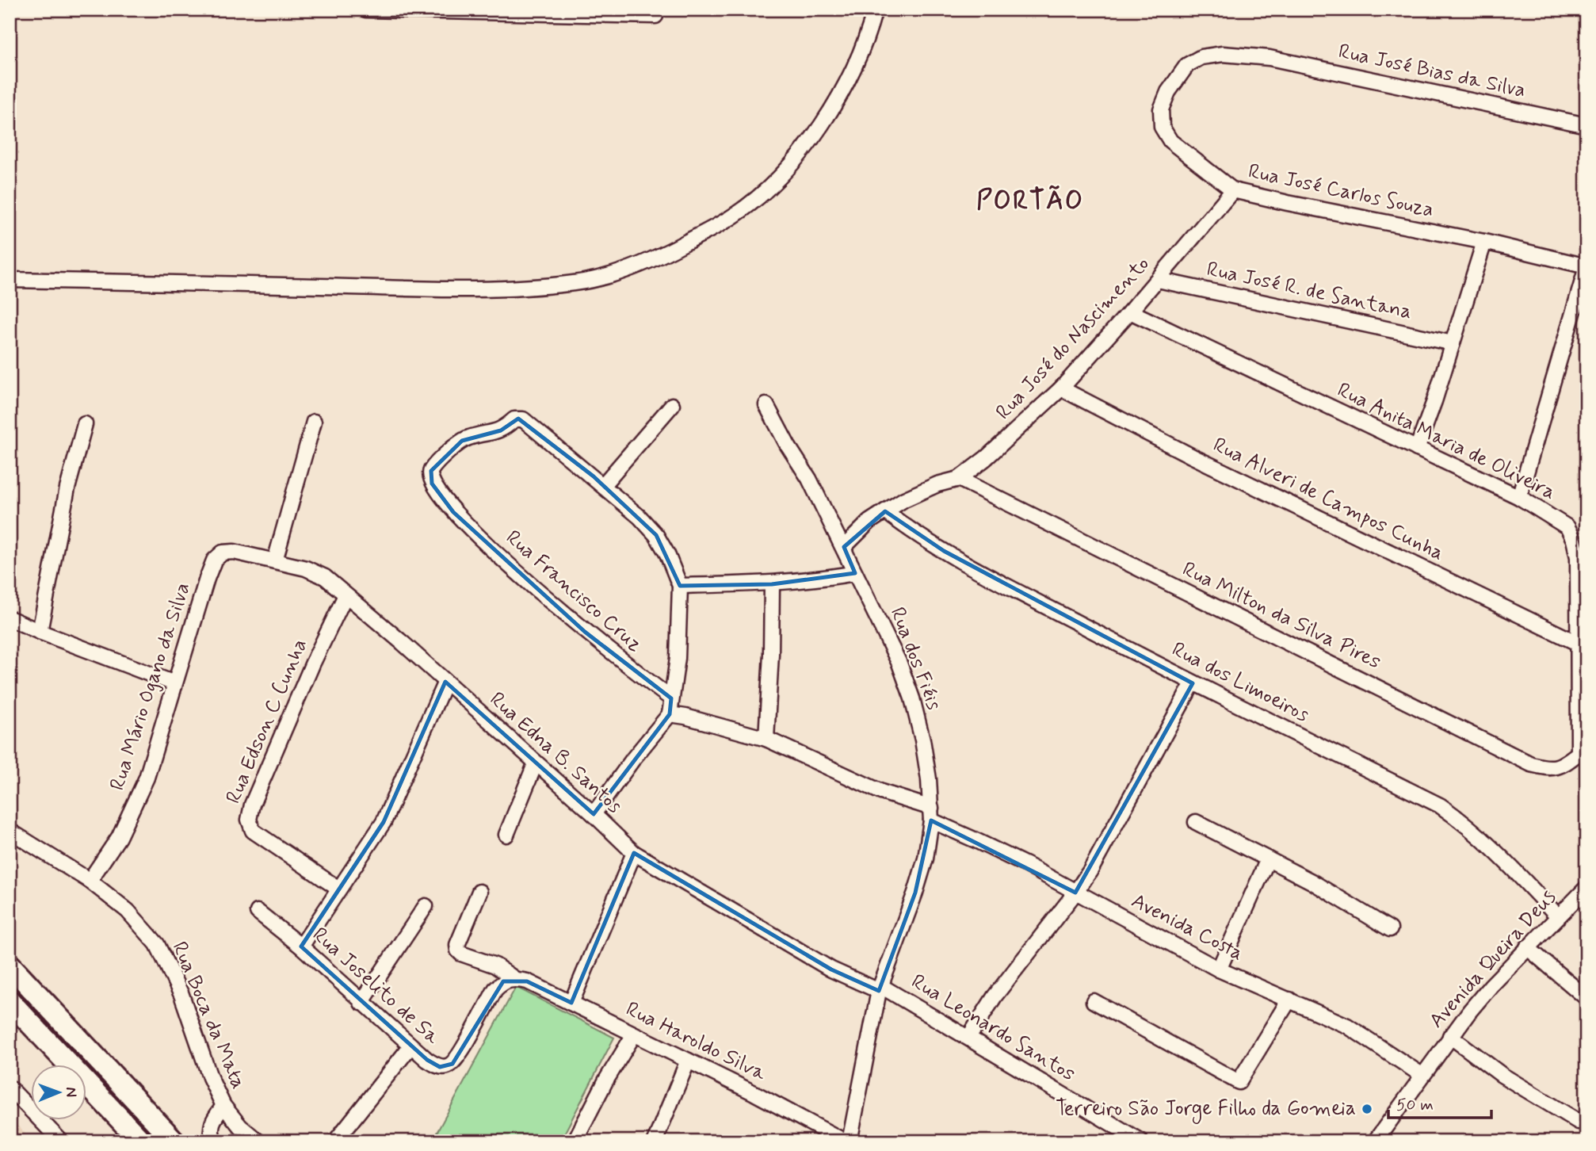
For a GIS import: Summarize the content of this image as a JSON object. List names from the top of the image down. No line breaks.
{"streets":{"street":["Rua José Bias da Silva","Rua José Carlos Souza","Rua José R. de Santana","Rua José do Nascimento","Rua Anita Maria de Oliveira","Rua Alveri de Campos Cunha","Rua Francisco Cruz","Rua Milton da Silva Pires","Rua dos Fiéis","Rua dos Limoeiros","Rua Mário Ogano da Silva","Rua Edson C Cunha","Rua Edna B. Santos","Avenida Costa","Avenida Queira Deus","Rua Joselito de Sa","Rua Boca da Mata","Rua Leonardo Santos","Rua Haroldo Silva"]},"crossings":[["Rua José Bias da Silva","Rua José Carlos Souza"],["Rua José Carlos Souza","Rua José do Nascimento"],["Rua José R. de Santana","Rua José do Nascimento"],["Rua José do Nascimento","Rua Anita Maria de Oliveira"],["Rua José do Nascimento","Rua Alveri de Campos Cunha"],["Rua José do Nascimento","Rua Milton da Silva Pires"],["Rua José do Nascimento","Rua dos Fiéis"],["Rua José do Nascimento","Rua dos Limoeiros"],["Rua Anita Maria de Oliveira","Rua Alveri de Campos Cunha"],["Rua Anita Maria de Oliveira","Rua Milton da Silva Pires"],["Rua dos Fiéis","Rua Edna B. Santos"],["Rua dos Fiéis","Avenida Costa"],["Rua dos Fiéis","Rua Leonardo Santos"],["Rua dos Limoeiros","Avenida Queira Deus"],["Rua Mário Ogano da Silva","Rua Edna B. Santos"],["Rua Mário Ogano da Silva","Rua Boca da Mata"],["Rua Edson C Cunha","Rua Edna B. Santos"],["Rua Edna B. Santos","Rua Leonardo Santos"],["Avenida Costa","Avenida Queira Deus"],["Rua Joselito de Sa","Rua Haroldo Silva"]],"districts":["PORTÃO"],"places":["Terreiro São Jorge Filho da Gomeia"],"scale_bar":"50 m","north":"right"}
